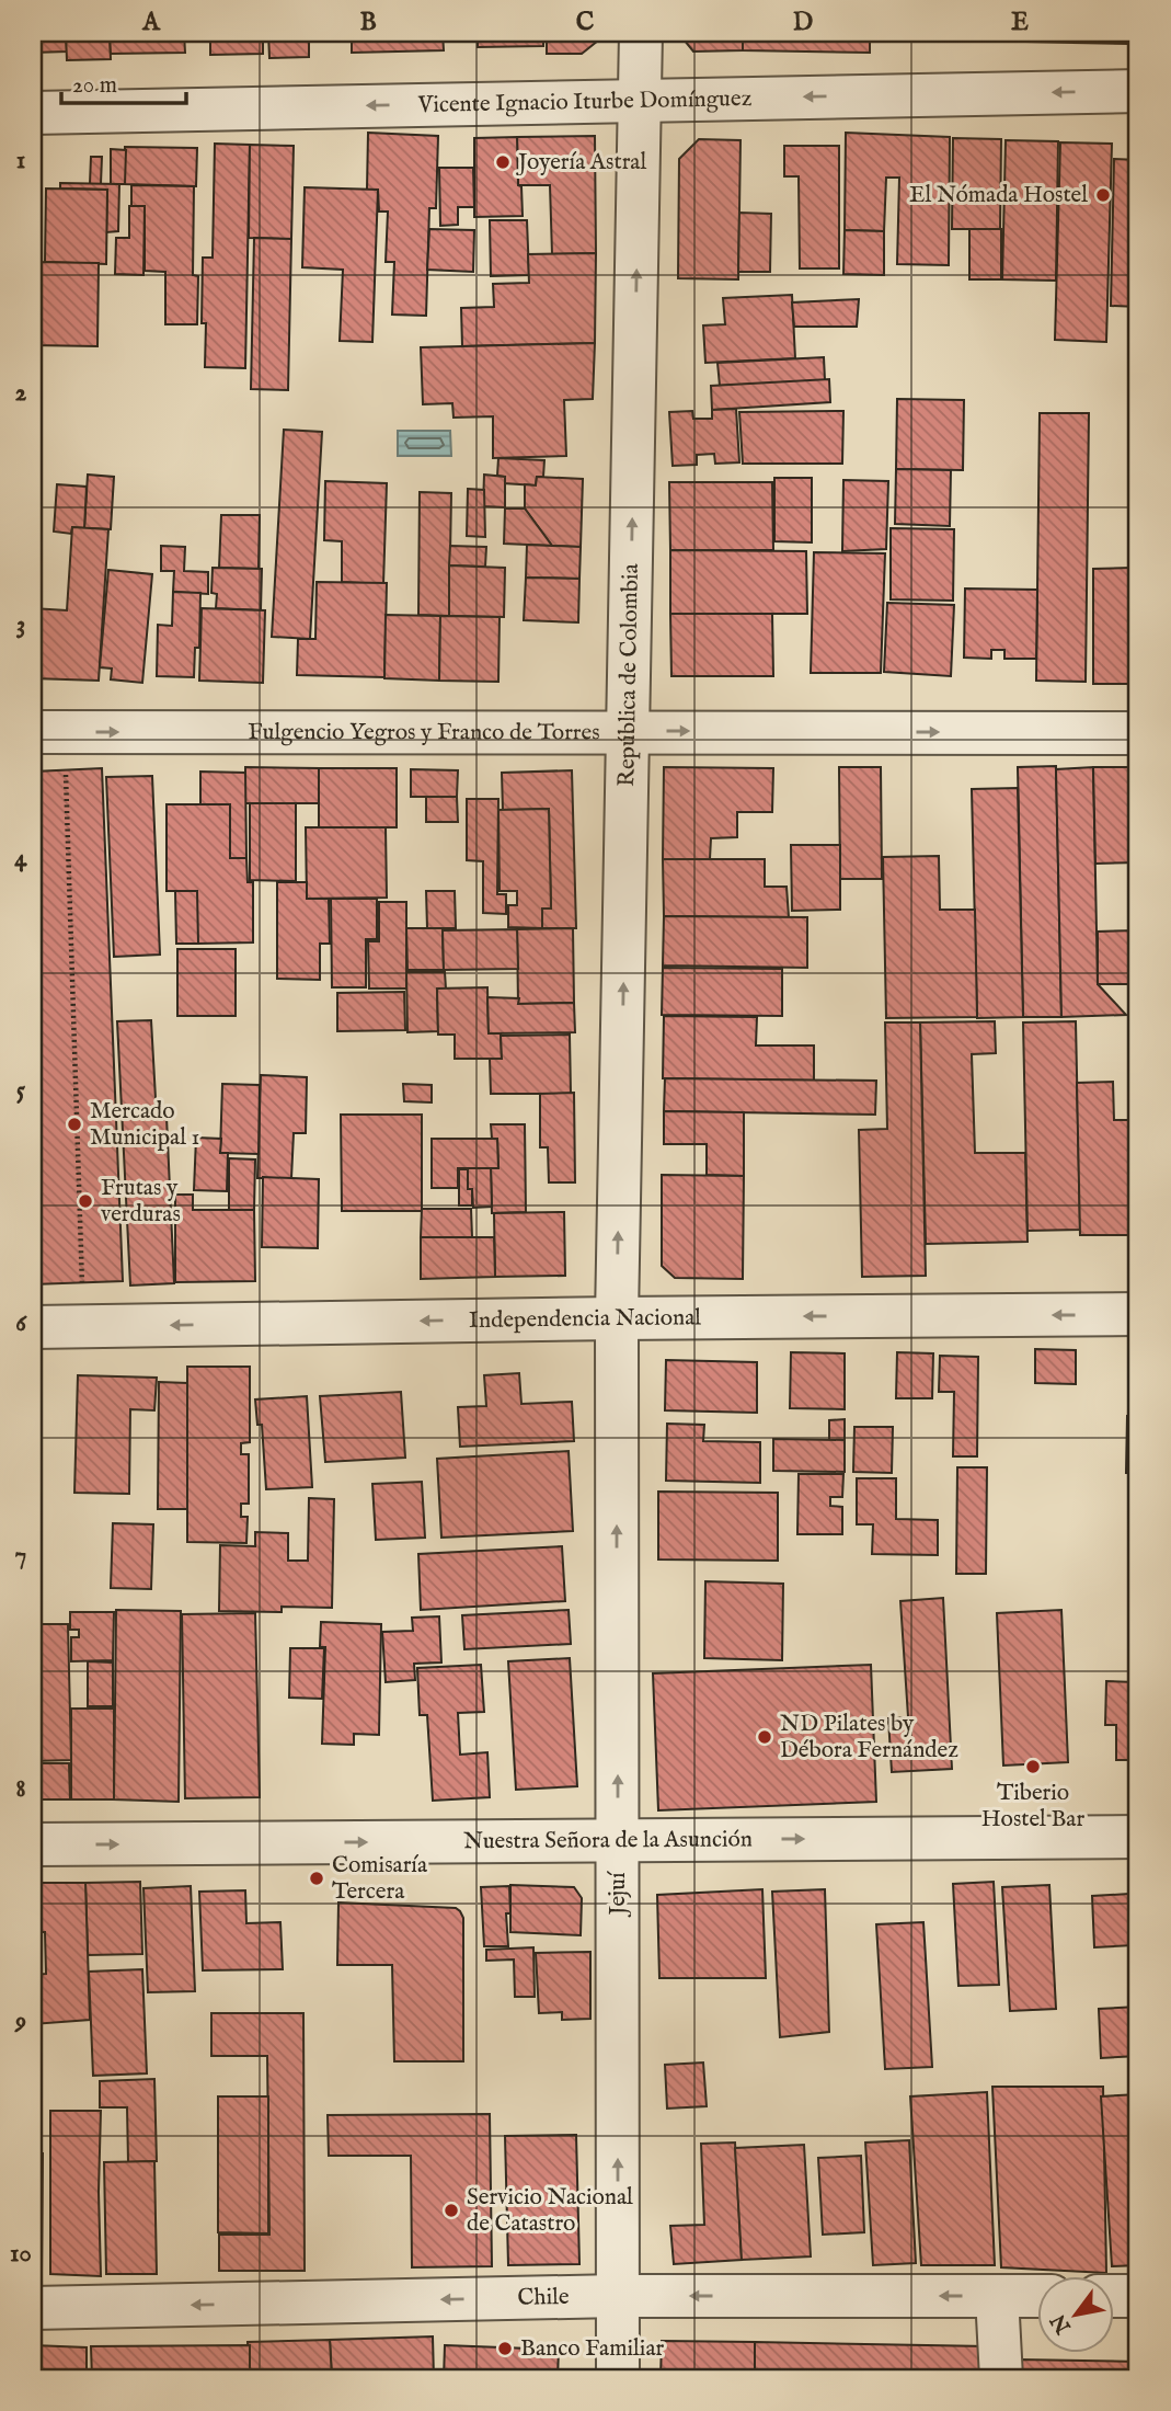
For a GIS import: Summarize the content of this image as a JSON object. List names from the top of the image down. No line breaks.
{"streets":{"street":["Vicente Ignacio Iturbe Domínguez","República de Colombia","Fulgencio Yegros y Franco de Torres","Independencia Nacional","Nuestra Señora de la Asunción","Jejuí","Chile"]},"crossings":[["Vicente Ignacio Iturbe Domínguez","República de Colombia"],["República de Colombia","Fulgencio Yegros y Franco de Torres"],["República de Colombia","Independencia Nacional"],["República de Colombia","Jejuí"],["Independencia Nacional","Jejuí"],["Nuestra Señora de la Asunción","Jejuí"],["Jejuí","Chile"]],"one_way":["Vicente Ignacio Iturbe Domínguez","República de Colombia","Fulgencio Yegros y Franco de Torres","Independencia Nacional","Nuestra Señora de la Asunción","Jejuí","Chile"],"places":["Joyería Astral","El Nómada Hostel","Mercado Municipal 1","Frutas y verduras","ND Pilates by Débora Fernández","Tiberio Hostel Bar","Comisaría Tercera","Servicio Nacional de Catastro","Banco Familiar"],"scale_bar":"20 m","north":"bottom left","grid":{"columns":["A","B","C","D","E"],"rows":["1","2","3","4","5","6","7","8","9","10"]}}
